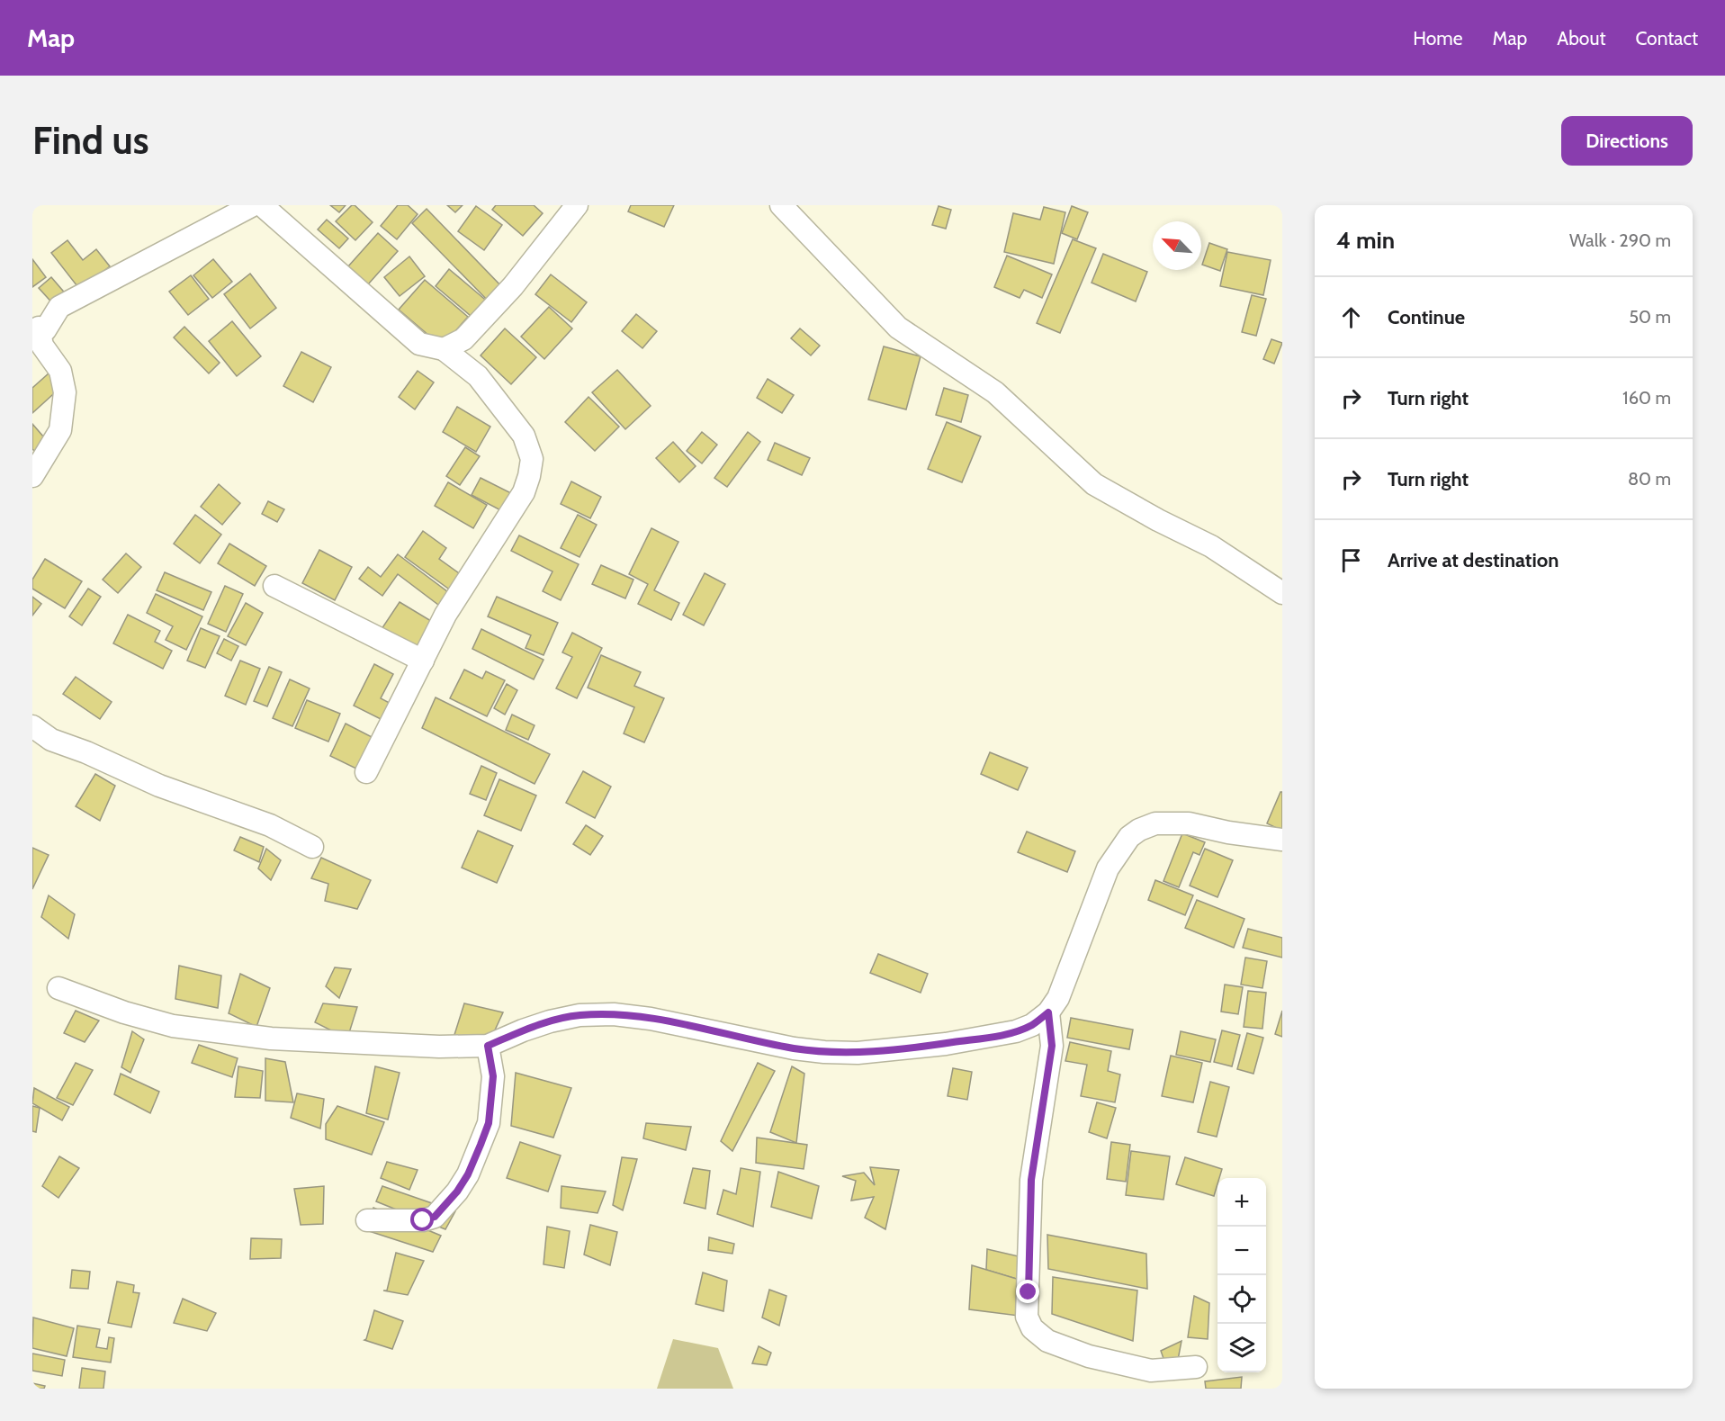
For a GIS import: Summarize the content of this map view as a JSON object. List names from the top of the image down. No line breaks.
{"north":"top left","page":{"header":"Map","nav":["Home","Map","About","Contact"],"buttons":"Directions","title":"Find us","heading":["4 min","Walk · 290 m"],"list":[["Continue","50 m"],["Turn right","160 m"],["Turn right","80 m"],"Arrive at destination"],"map_buttons":["+","−"]}}
